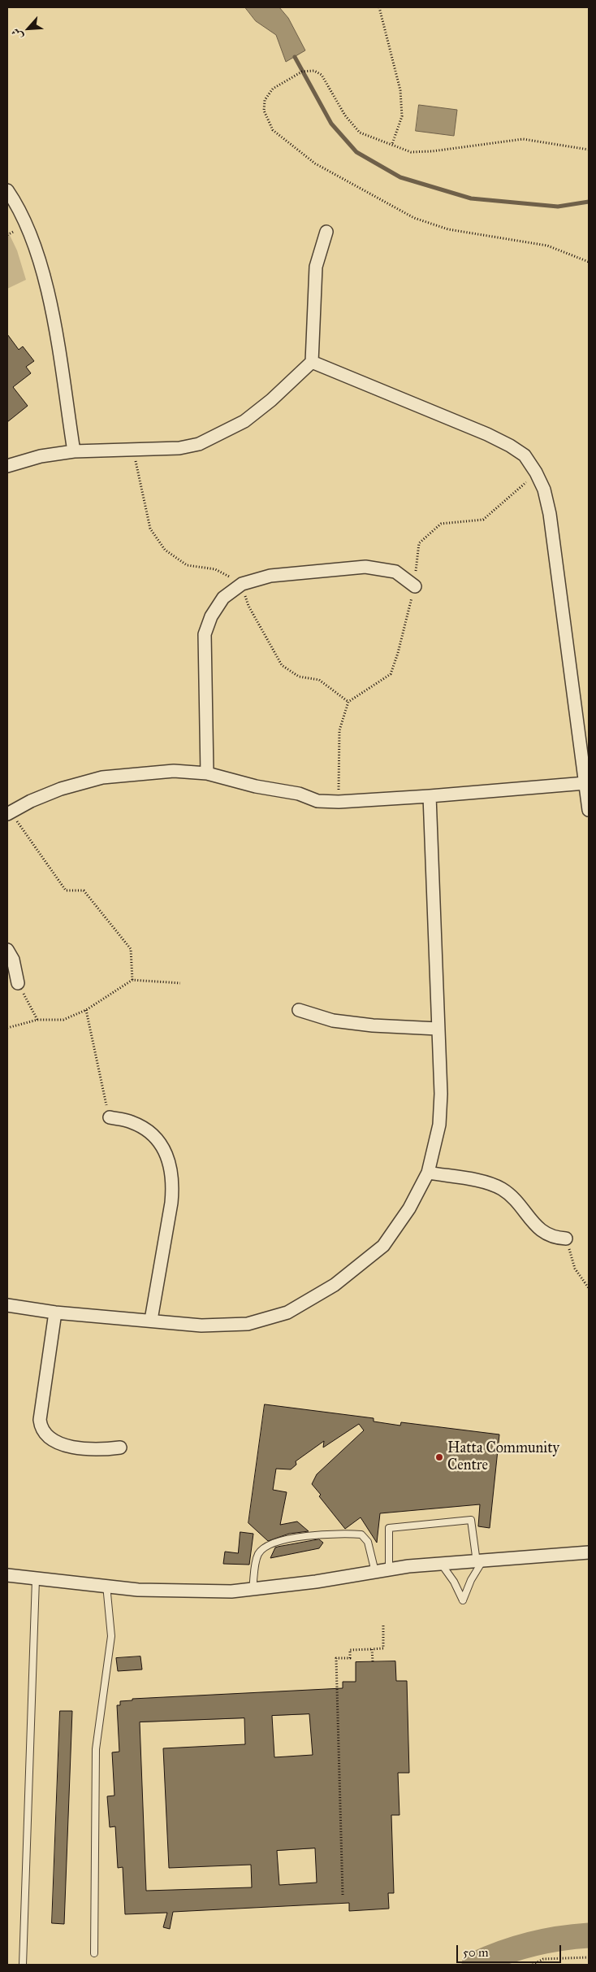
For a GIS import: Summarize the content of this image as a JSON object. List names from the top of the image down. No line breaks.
{"places":["Hatta Community Centre"],"scale_bar":"50 m","north":"bottom left"}
